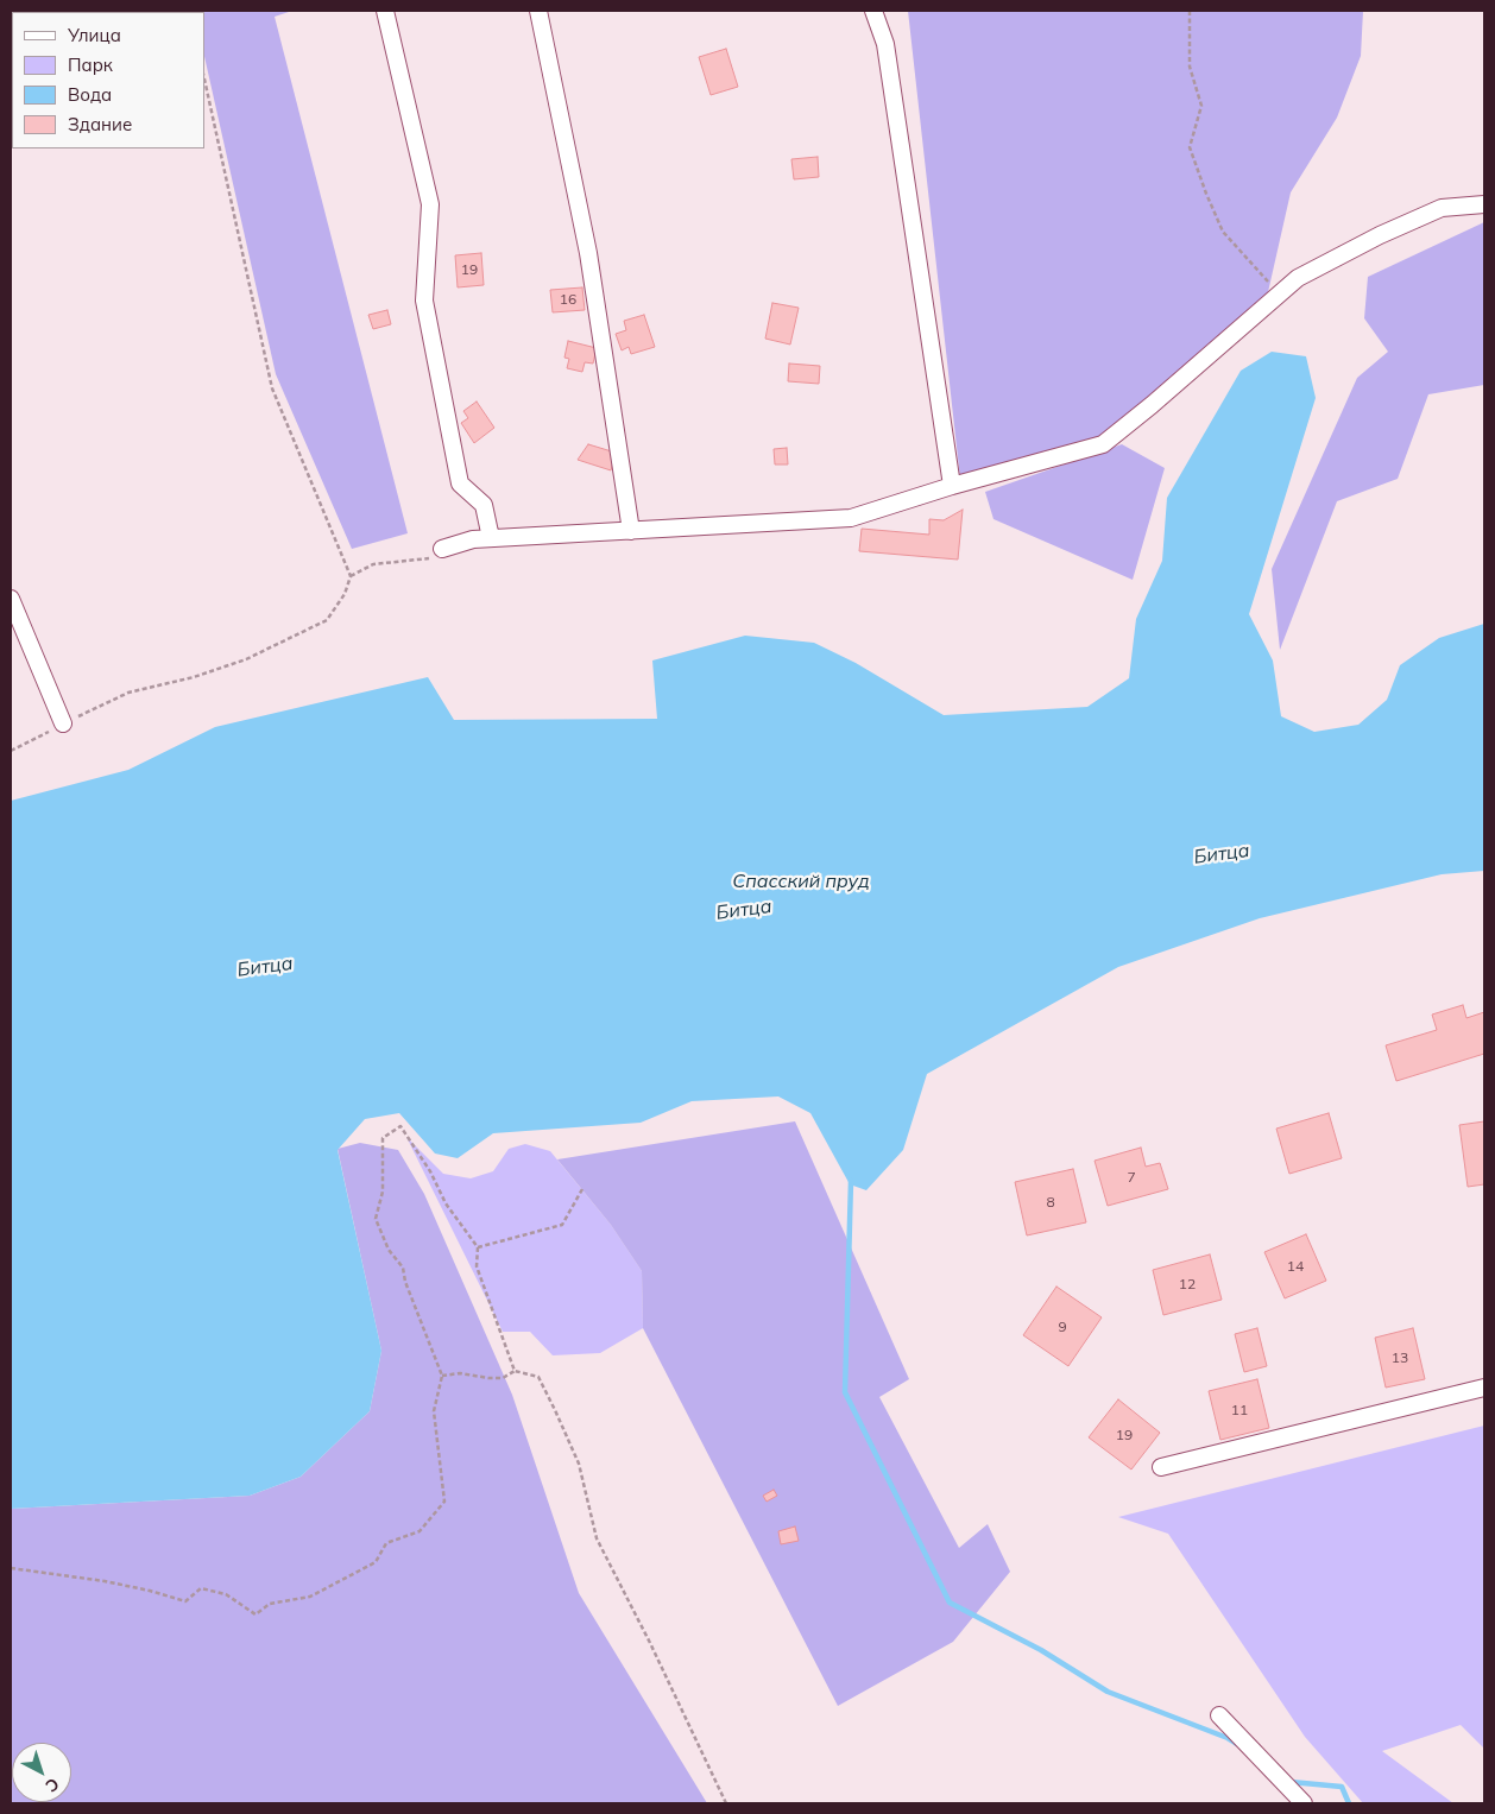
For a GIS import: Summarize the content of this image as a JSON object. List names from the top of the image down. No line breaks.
{"water":["Битца","Спасский пруд"],"house_numbers":["19","16","7","8","14","12","9","13","11","19"],"legend":["Улица","Парк","Вода","Здание"],"north":"bottom right"}
